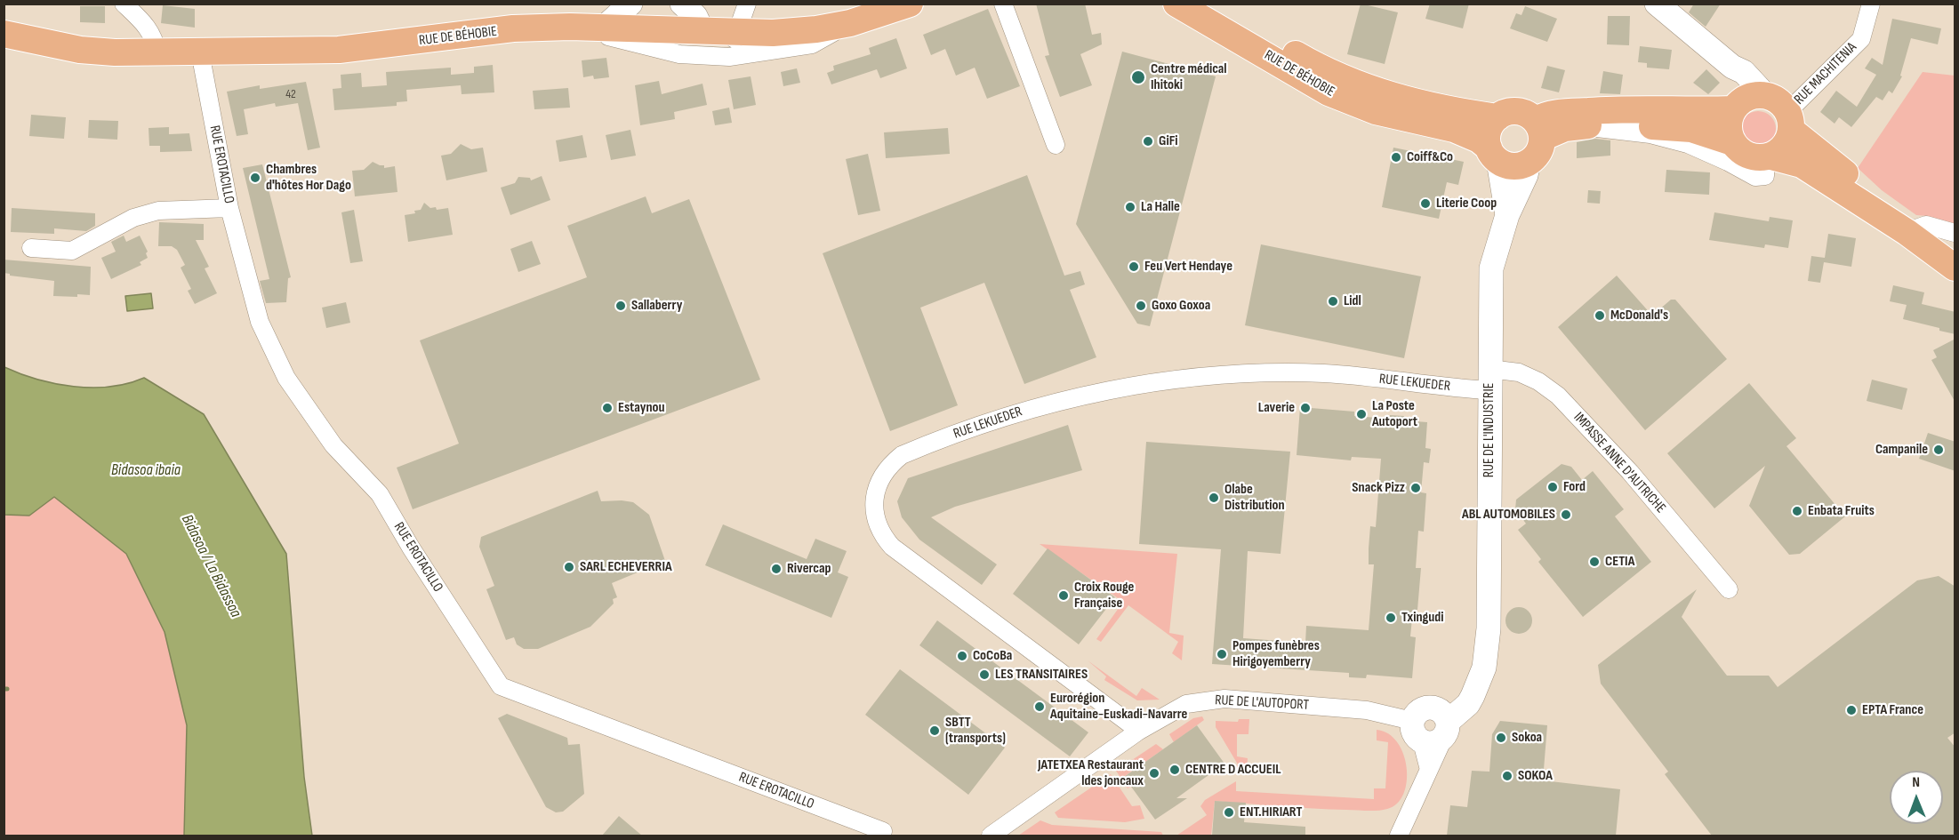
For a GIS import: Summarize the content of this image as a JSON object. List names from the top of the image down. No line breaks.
{"streets":{"main road":["RUE DE BÉHOBIE"],"street":["RUE MACHITENIA","RUE EROTACILLO","RUE LEKUEDER","RUE DE L'INDUSTRIE","IMPASSE ANNE D'AUTRICHE","RUE DE L'AUTOPORT"]},"crossings":[["RUE DE BÉHOBIE","RUE EROTACILLO"],["RUE DE BÉHOBIE","RUE DE L'INDUSTRIE"],["RUE LEKUEDER","RUE DE L'INDUSTRIE"],["RUE LEKUEDER","IMPASSE ANNE D'AUTRICHE"],["RUE LEKUEDER","RUE DE L'AUTOPORT"],["RUE DE L'INDUSTRIE","IMPASSE ANNE D'AUTRICHE"],["RUE DE L'INDUSTRIE","RUE DE L'AUTOPORT"]],"water":["Bidasoa ibaia","Bidasoa / La Bidassoa"],"places":["Centre médical Ihitoki","GiFi","Coiff&Co","Chambres d'hôtes Hor Dago","Literie Coop","La Halle","Feu Vert Hendaye","Lidl","Sallaberry","Goxo Goxoa","McDonald's","Estaynou","Laverie","La Poste Autoport","Campanile","Ford","Snack Pizz","Olabe Distribution","Enbata Fruits","ABL AUTOMOBILES","CETIA","SARL ECHEVERRIA","Rivercap","Croix Rouge Française","Txingudi","Pompes funèbres Hirigoyemberry","CoCoBa","LES TRANSITAIRES","Eurorégion Aquitaine-Euskadi-Navarre","EPTA France","SBTT (transports)","Sokoa","CENTRE D ACCUEIL","JATETXEA Restaurant ldes joncaux","SOKOA","ENT.HIRIART"],"house_numbers":["42"],"north":"top"}
